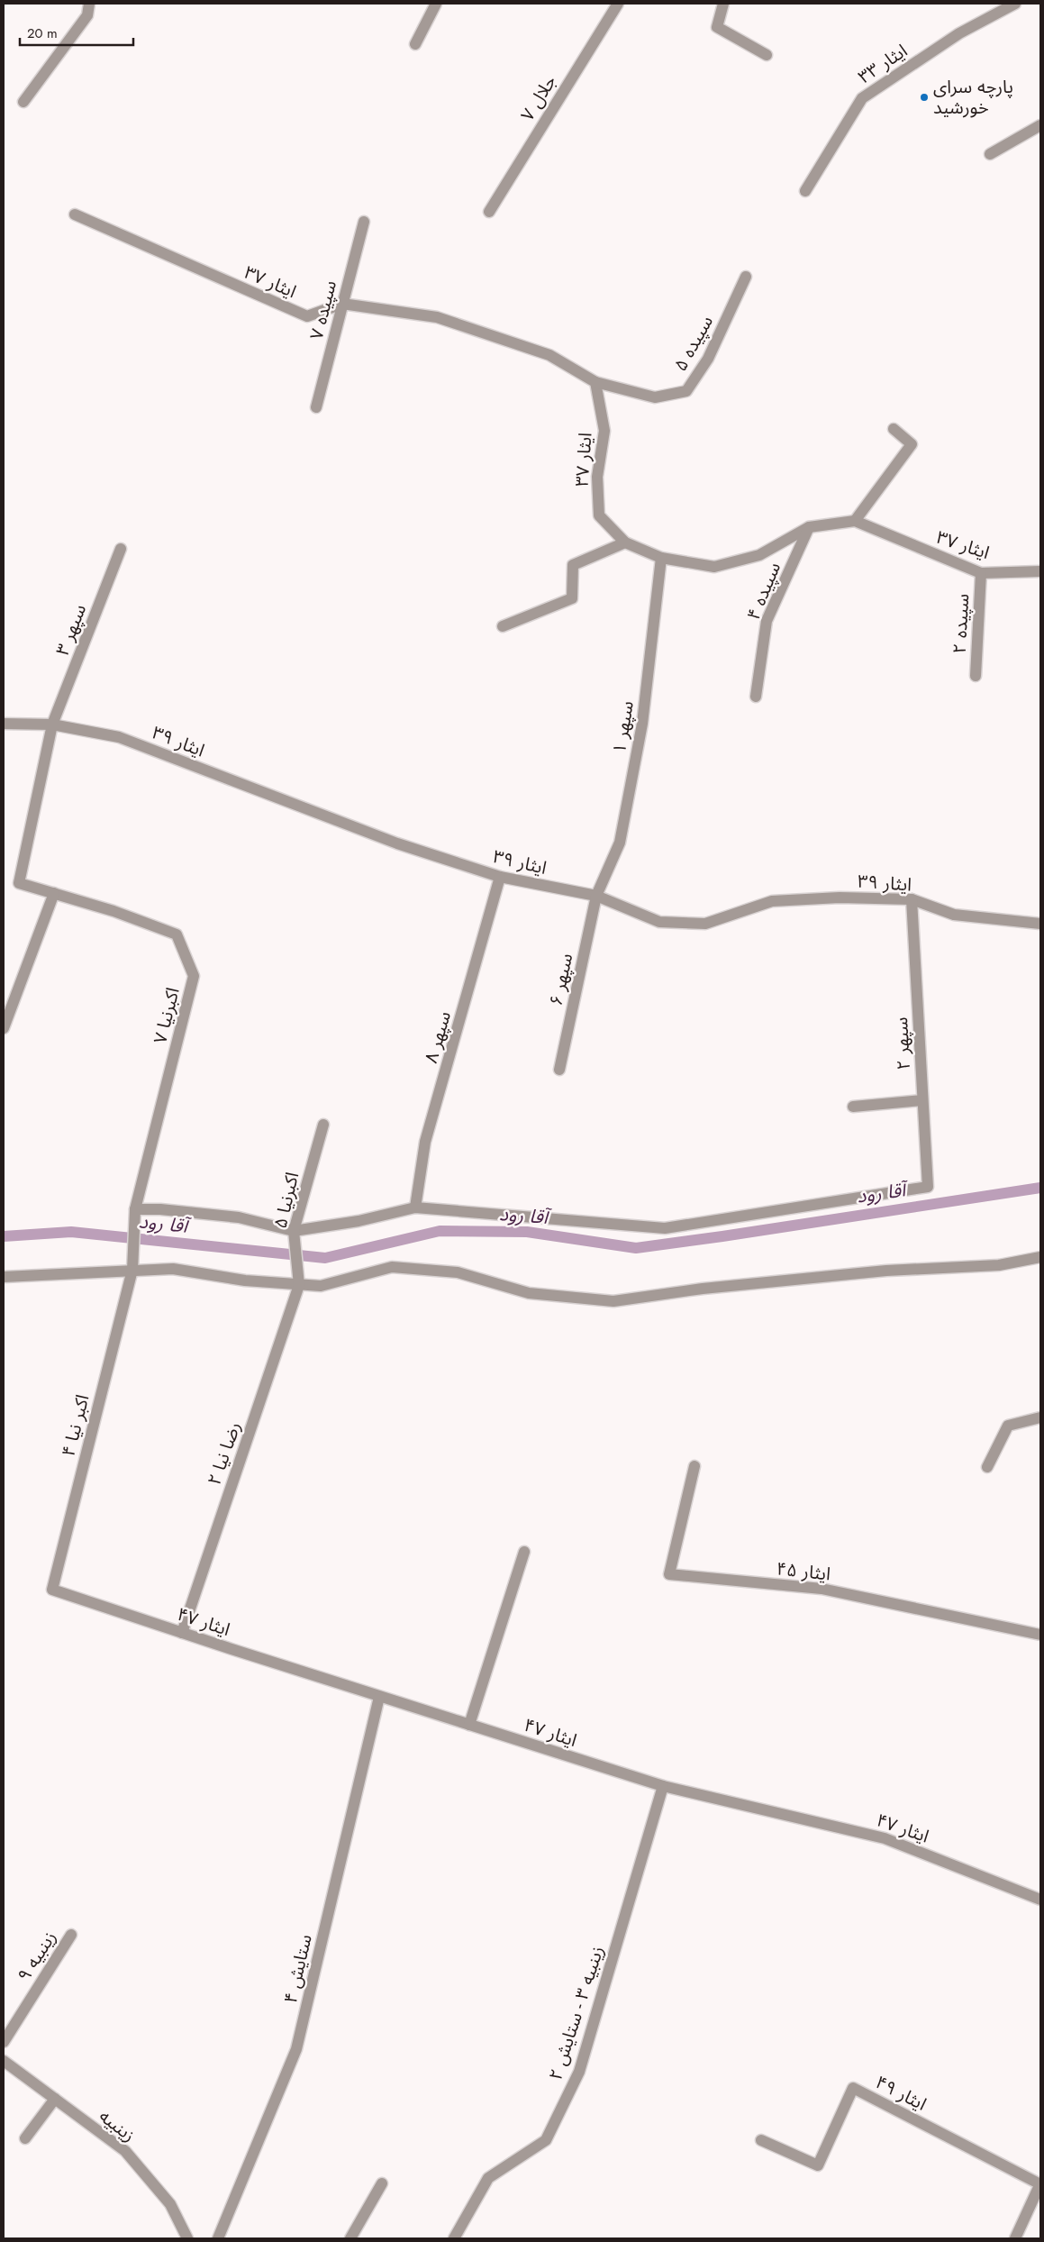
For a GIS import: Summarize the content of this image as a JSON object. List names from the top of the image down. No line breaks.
{"streets":{"street":["ایثار ۳۳","جلال ۷","ایثار ۳۷","سپیده ۷","سپیده ۵","سپیده ۴","سپیده ۲","سپهر ۳","سپهر ۱","ایثار ۳۹","سپهر ۶","اکبرنیا ۷","سپهر ۸","سپهر ۲","اکبرنیا ۵","اکبر نیا ۴","رضا نیا ۲","ایثار ۴۵","ایثار ۴۷","زینبیه ۹","ستایش ۴","زینبیه ۳ - ستایش ۲","ایثار ۴۹","زینبیه"]},"crossings":[["ایثار ۳۷","سپیده ۷"],["ایثار ۳۷","سپیده ۵"],["ایثار ۳۷","سپیده ۴"],["ایثار ۳۷","سپیده ۲"],["ایثار ۳۷","سپهر ۱"],["سپهر ۳","ایثار ۳۹"],["سپهر ۳","اکبرنیا ۷"],["سپهر ۱","ایثار ۳۹"],["سپهر ۱","سپهر ۶"],["ایثار ۳۹","سپهر ۶"],["ایثار ۳۹","سپهر ۸"],["ایثار ۳۹","سپهر ۲"],["اکبرنیا ۷","اکبر نیا ۴"],["سپهر ۸","سپهر ۲"],["اکبرنیا ۵","رضا نیا ۲"],["اکبر نیا ۴","ایثار ۴۷"],["رضا نیا ۲","ایثار ۴۷"],["ایثار ۴۷","ستایش ۴"],["ایثار ۴۷","زینبیه ۳ - ستایش ۲"]],"water":["آقا رود"],"places":["پارچه سرای خورشید"],"scale_bar":"20 m"}
